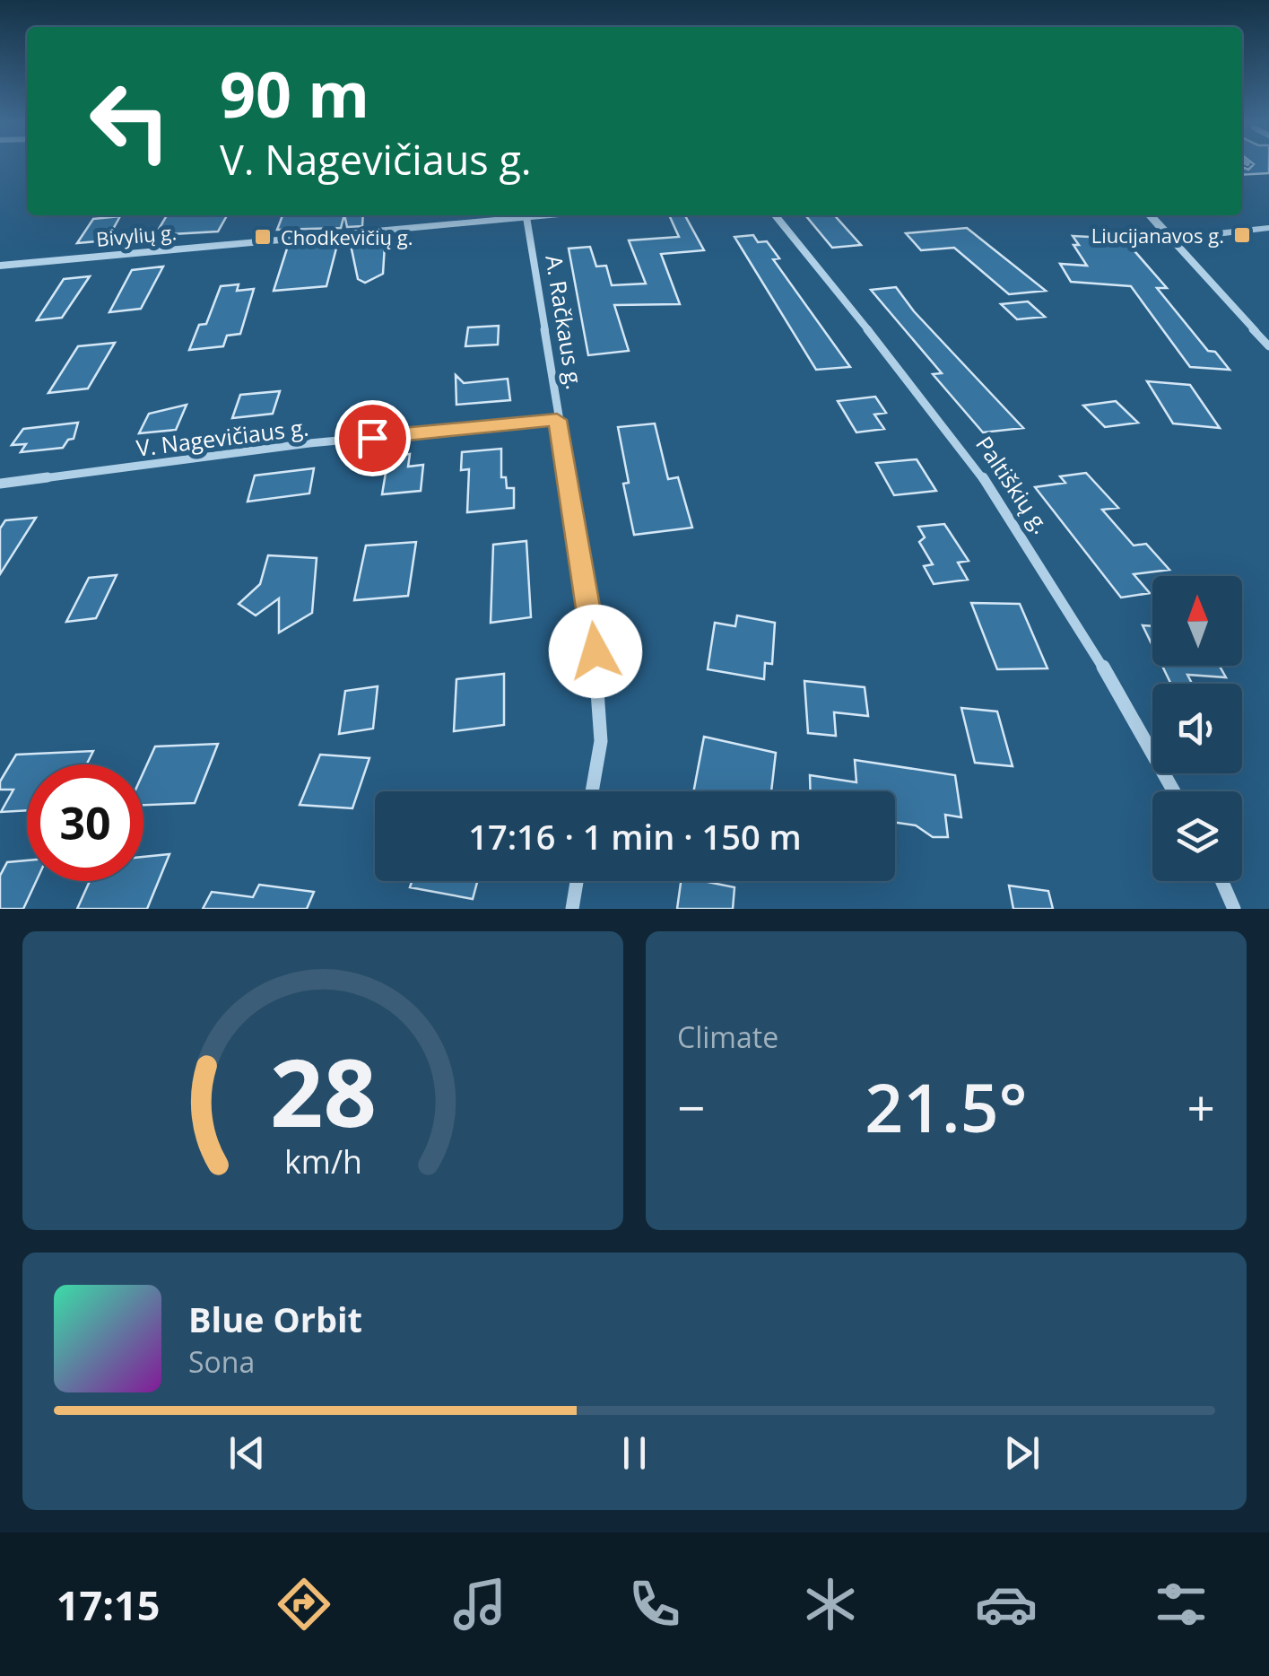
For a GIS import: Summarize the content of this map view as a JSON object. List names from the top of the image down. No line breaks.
{"streets":{"street":["Bivylių g.","A. Račkaus g.","V. Nagevičiaus g.","Paltiškių g."]},"crossings":[["Bivylių g.","A. Račkaus g."],["A. Račkaus g.","V. Nagevičiaus g."]],"places":{"transit":["Liucijanavos g.","Chodkevičių g."]},"north":"top","page":{"turn":["90 m","V. Nagevičiaus g."],"limit":"30","trip":"17:16 · 1 min · 150 m","tile":"Climate","heat":["−","21.5°","+"],"song":["Blue Orbit","Sona"],"tabs":"17:15","gauge":["28","km/h"]}}
